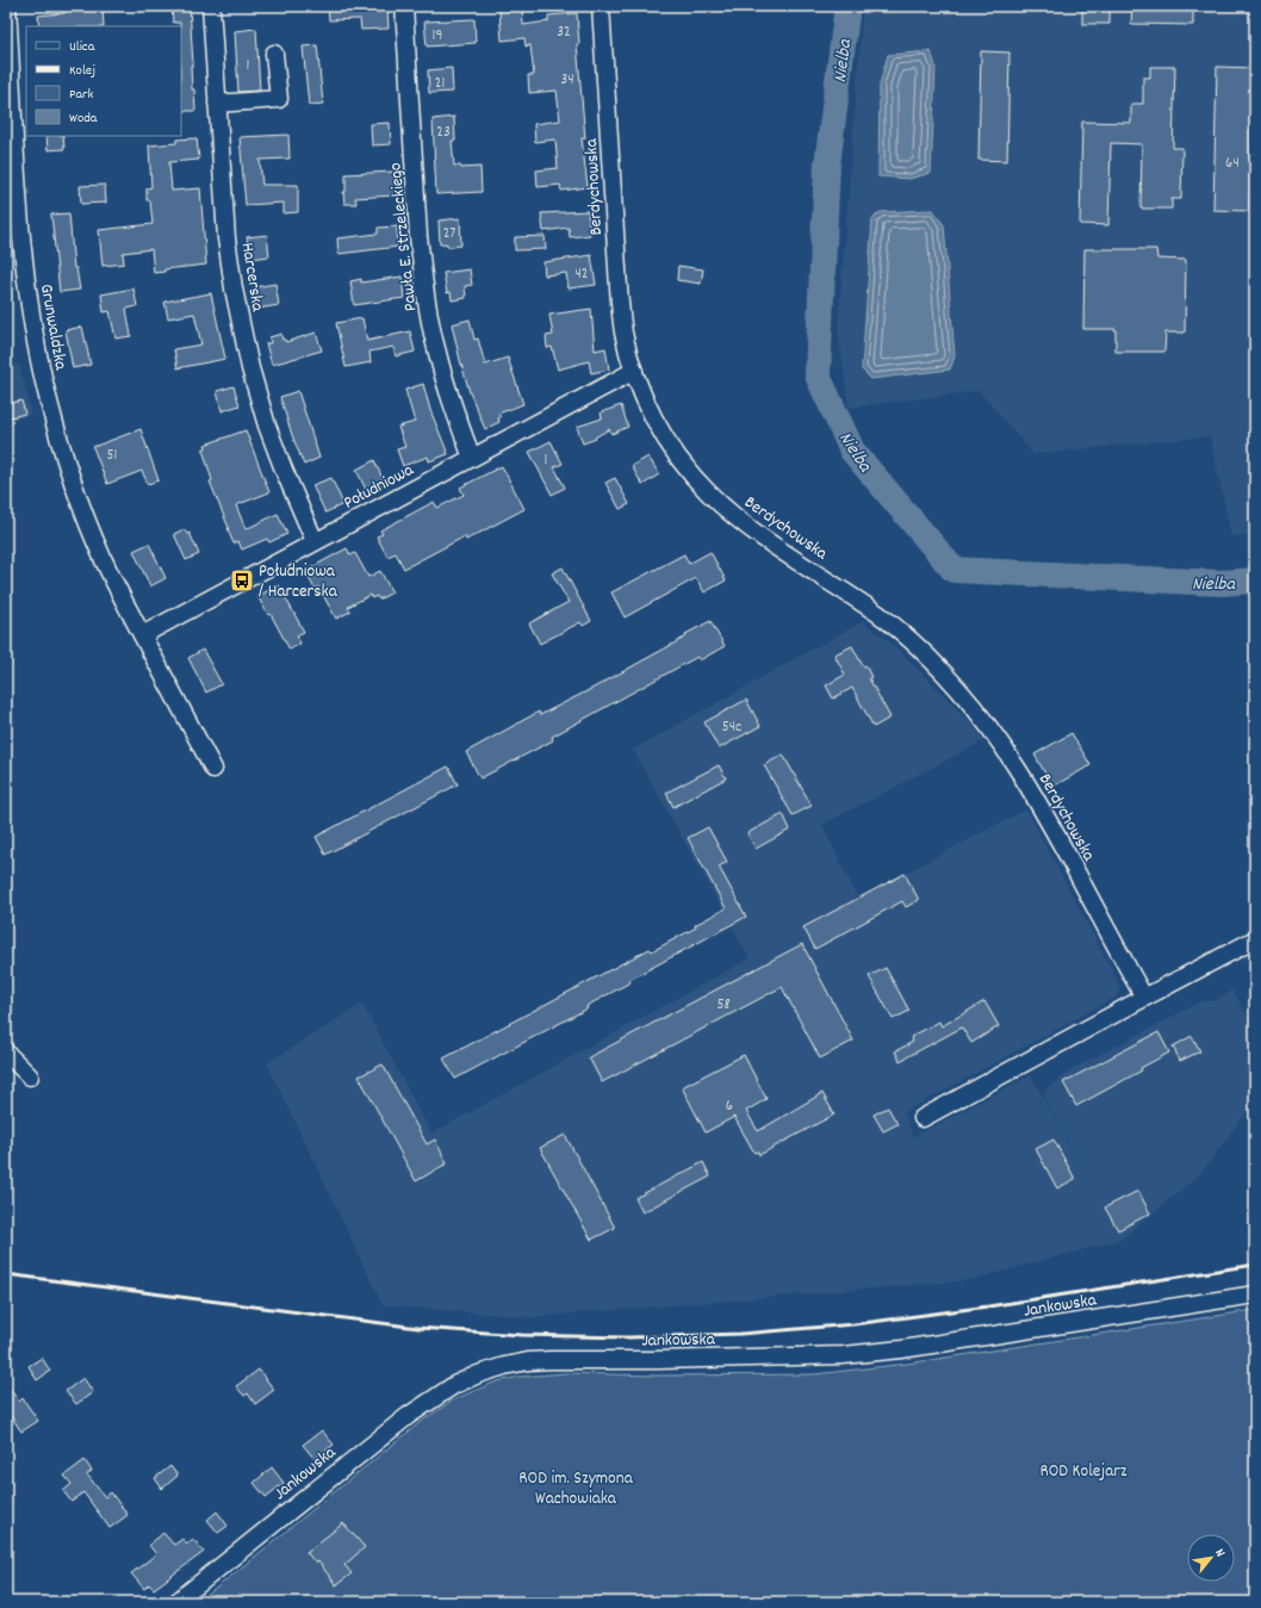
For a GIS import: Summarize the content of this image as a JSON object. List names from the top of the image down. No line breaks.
{"streets":{"street":["Berdychowska","Pawła E. Strzeleckiego","Harcerska","Grunwaldzka","Południowa","Jankowska"]},"crossings":[["Berdychowska","Południowa"],["Pawła E. Strzeleckiego","Południowa"],["Harcerska","Południowa"],["Grunwaldzka","Południowa"]],"water":["Nielba"],"parks":["ROD Kolejarz","ROD im. Szymona Wachowiaka"],"places":{"bus stop":["Południowa / Harcerska"]},"house_numbers":["32","19","1","34","21","23","64","27","42","51","1","54c","58","6"],"legend":["Ulica","Kolej","Park","Woda"],"north":"top right"}
